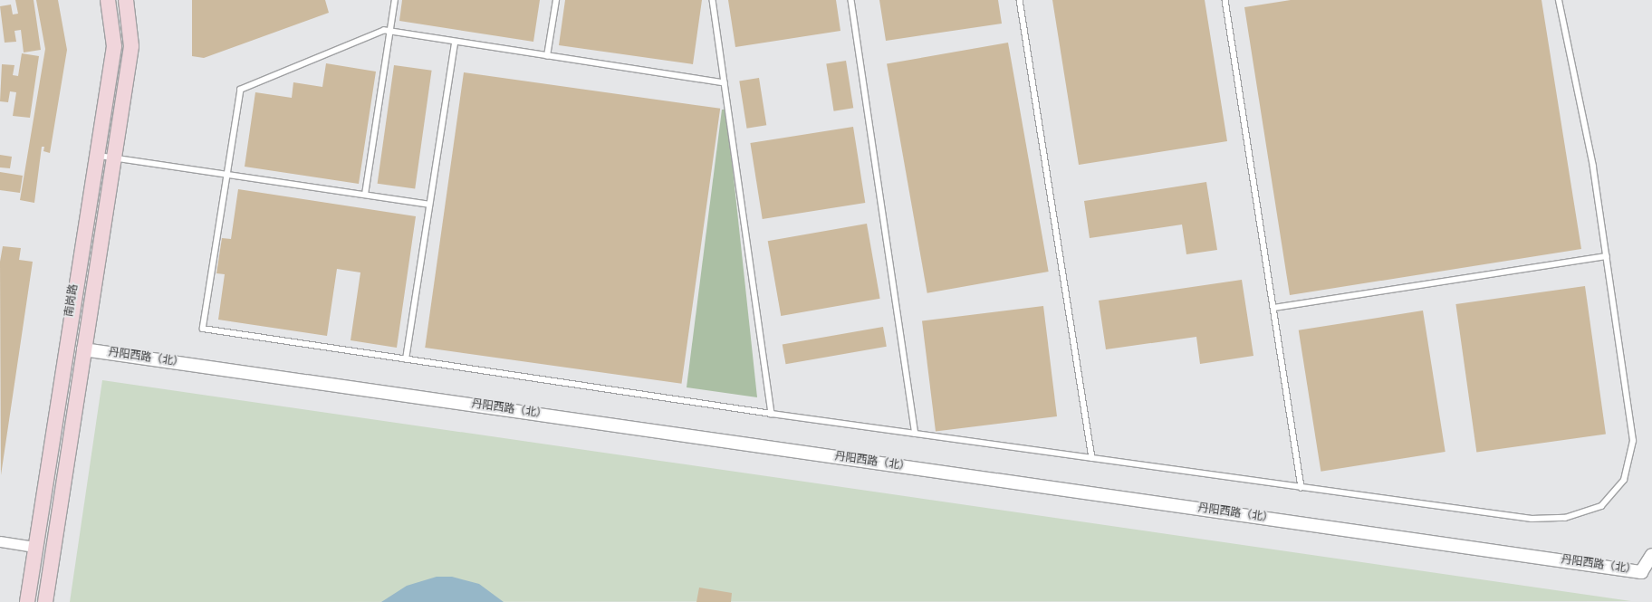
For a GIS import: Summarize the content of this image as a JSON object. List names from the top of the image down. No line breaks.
{"streets":{"main road":["南岗路"],"street":["丹阳西路（北）"]},"crossings":[["南岗路","丹阳西路（北）"]]}
